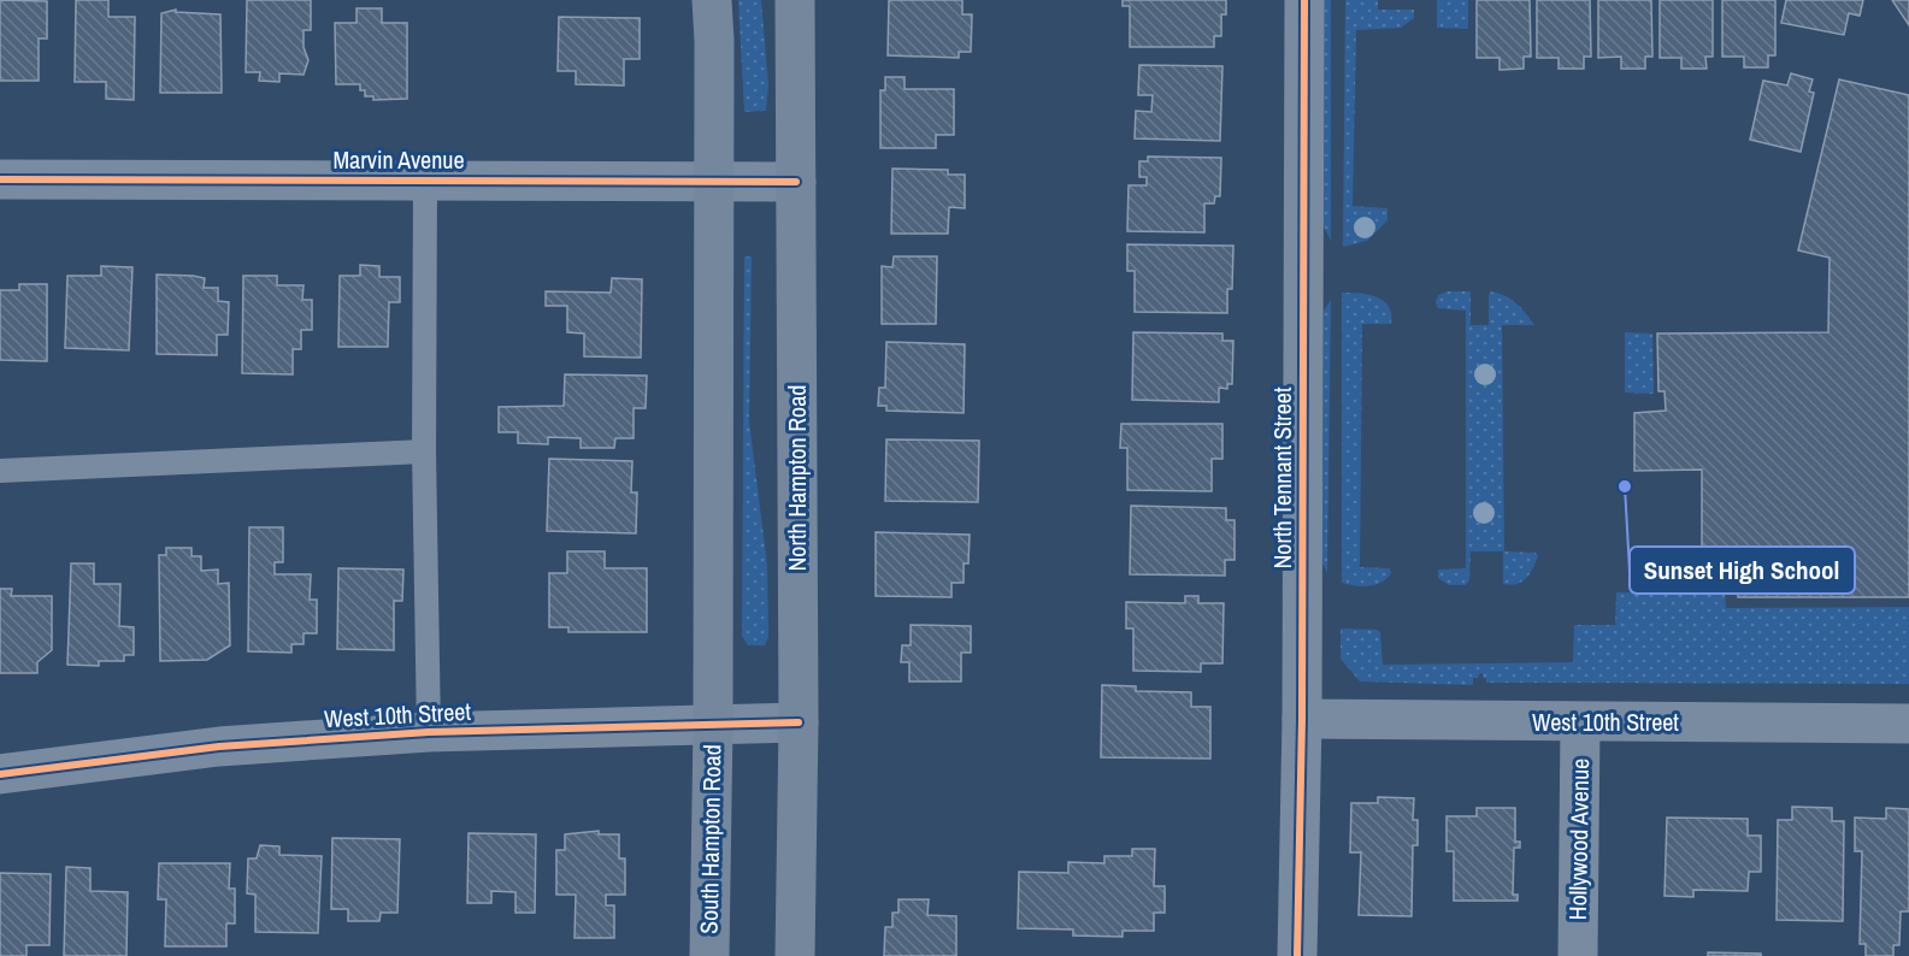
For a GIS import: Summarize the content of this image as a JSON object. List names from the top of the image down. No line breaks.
{"streets":{"main road":["North Hampton Road","South Hampton Road"],"street":["Marvin Avenue","North Tennant Street","West 10th Street","Hollywood Avenue"]},"crossings":[["Marvin Avenue","North Hampton Road"],["North Hampton Road","West 10th Street"],["North Tennant Street","West 10th Street"],["West 10th Street","South Hampton Road"],["West 10th Street","Hollywood Avenue"]],"places":["Sunset High School"]}
